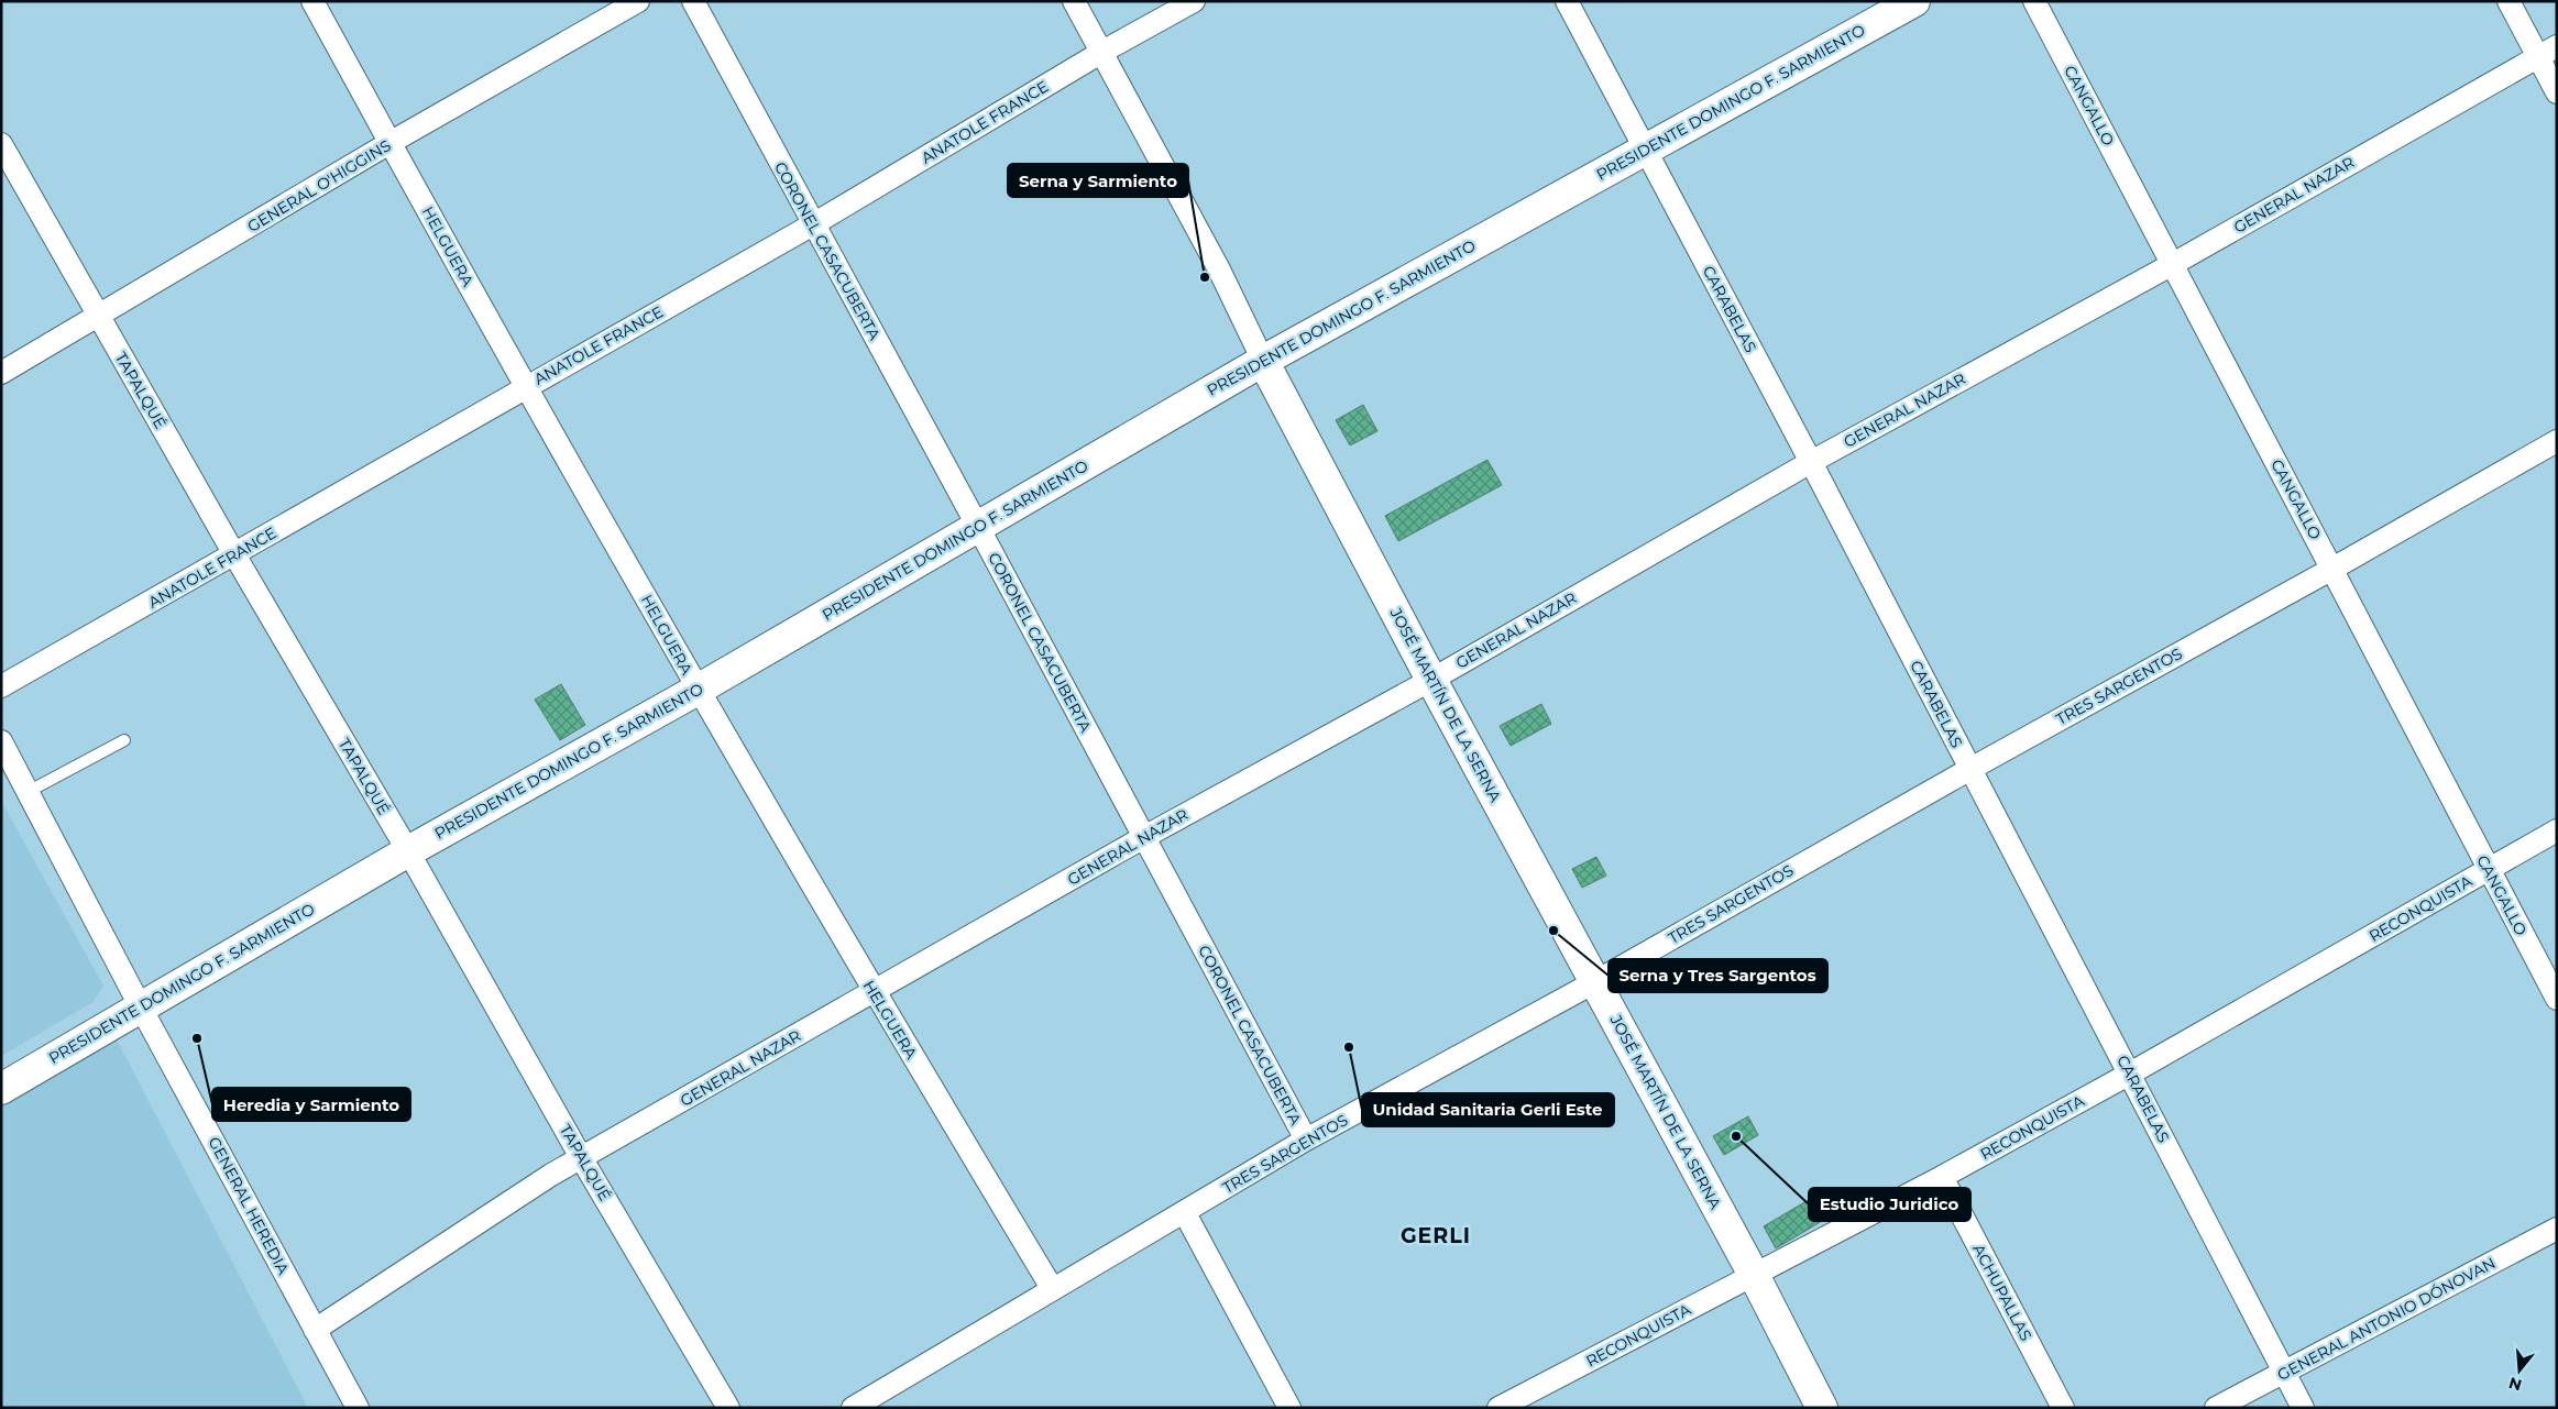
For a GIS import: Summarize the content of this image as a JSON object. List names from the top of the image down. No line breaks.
{"streets":{"street":["PRESIDENTE DOMINGO F. SARMIENTO","CANGALLO","ANATOLE FRANCE","GENERAL O'HIGGINS","GENERAL NAZAR","HELGUERA","CORONEL CASACUBERTA","CARABELAS","TAPALQUÉ","TRES SARGENTOS","JOSÉ MARTÍN DE LA SERNA","RECONQUISTA","GENERAL HEREDIA","ACHUPALLAS","GENERAL ANTONIO DÓNOVAN"]},"crossings":[["PRESIDENTE DOMINGO F. SARMIENTO","HELGUERA"],["PRESIDENTE DOMINGO F. SARMIENTO","CORONEL CASACUBERTA"],["PRESIDENTE DOMINGO F. SARMIENTO","CARABELAS"],["PRESIDENTE DOMINGO F. SARMIENTO","TAPALQUÉ"],["PRESIDENTE DOMINGO F. SARMIENTO","JOSÉ MARTÍN DE LA SERNA"],["PRESIDENTE DOMINGO F. SARMIENTO","GENERAL HEREDIA"],["CANGALLO","GENERAL NAZAR"],["CANGALLO","TRES SARGENTOS"],["CANGALLO","RECONQUISTA"],["ANATOLE FRANCE","HELGUERA"],["ANATOLE FRANCE","CORONEL CASACUBERTA"],["ANATOLE FRANCE","TAPALQUÉ"],["ANATOLE FRANCE","JOSÉ MARTÍN DE LA SERNA"],["GENERAL O'HIGGINS","HELGUERA"],["GENERAL O'HIGGINS","TAPALQUÉ"],["GENERAL NAZAR","HELGUERA"],["GENERAL NAZAR","CORONEL CASACUBERTA"],["GENERAL NAZAR","CARABELAS"],["GENERAL NAZAR","TAPALQUÉ"],["GENERAL NAZAR","JOSÉ MARTÍN DE LA SERNA"],["GENERAL NAZAR","GENERAL HEREDIA"],["HELGUERA","TRES SARGENTOS"],["CORONEL CASACUBERTA","TRES SARGENTOS"],["CARABELAS","TRES SARGENTOS"],["CARABELAS","RECONQUISTA"],["CARABELAS","GENERAL ANTONIO DÓNOVAN"],["TRES SARGENTOS","JOSÉ MARTÍN DE LA SERNA"],["JOSÉ MARTÍN DE LA SERNA","RECONQUISTA"],["RECONQUISTA","ACHUPALLAS"]],"districts":["GERLI"],"places":["Serna y Sarmiento","Serna y Tres Sargentos","Heredia y Sarmiento","Unidad Sanitaria Gerli Este","Estudio Juridico"],"north":"bottom"}
